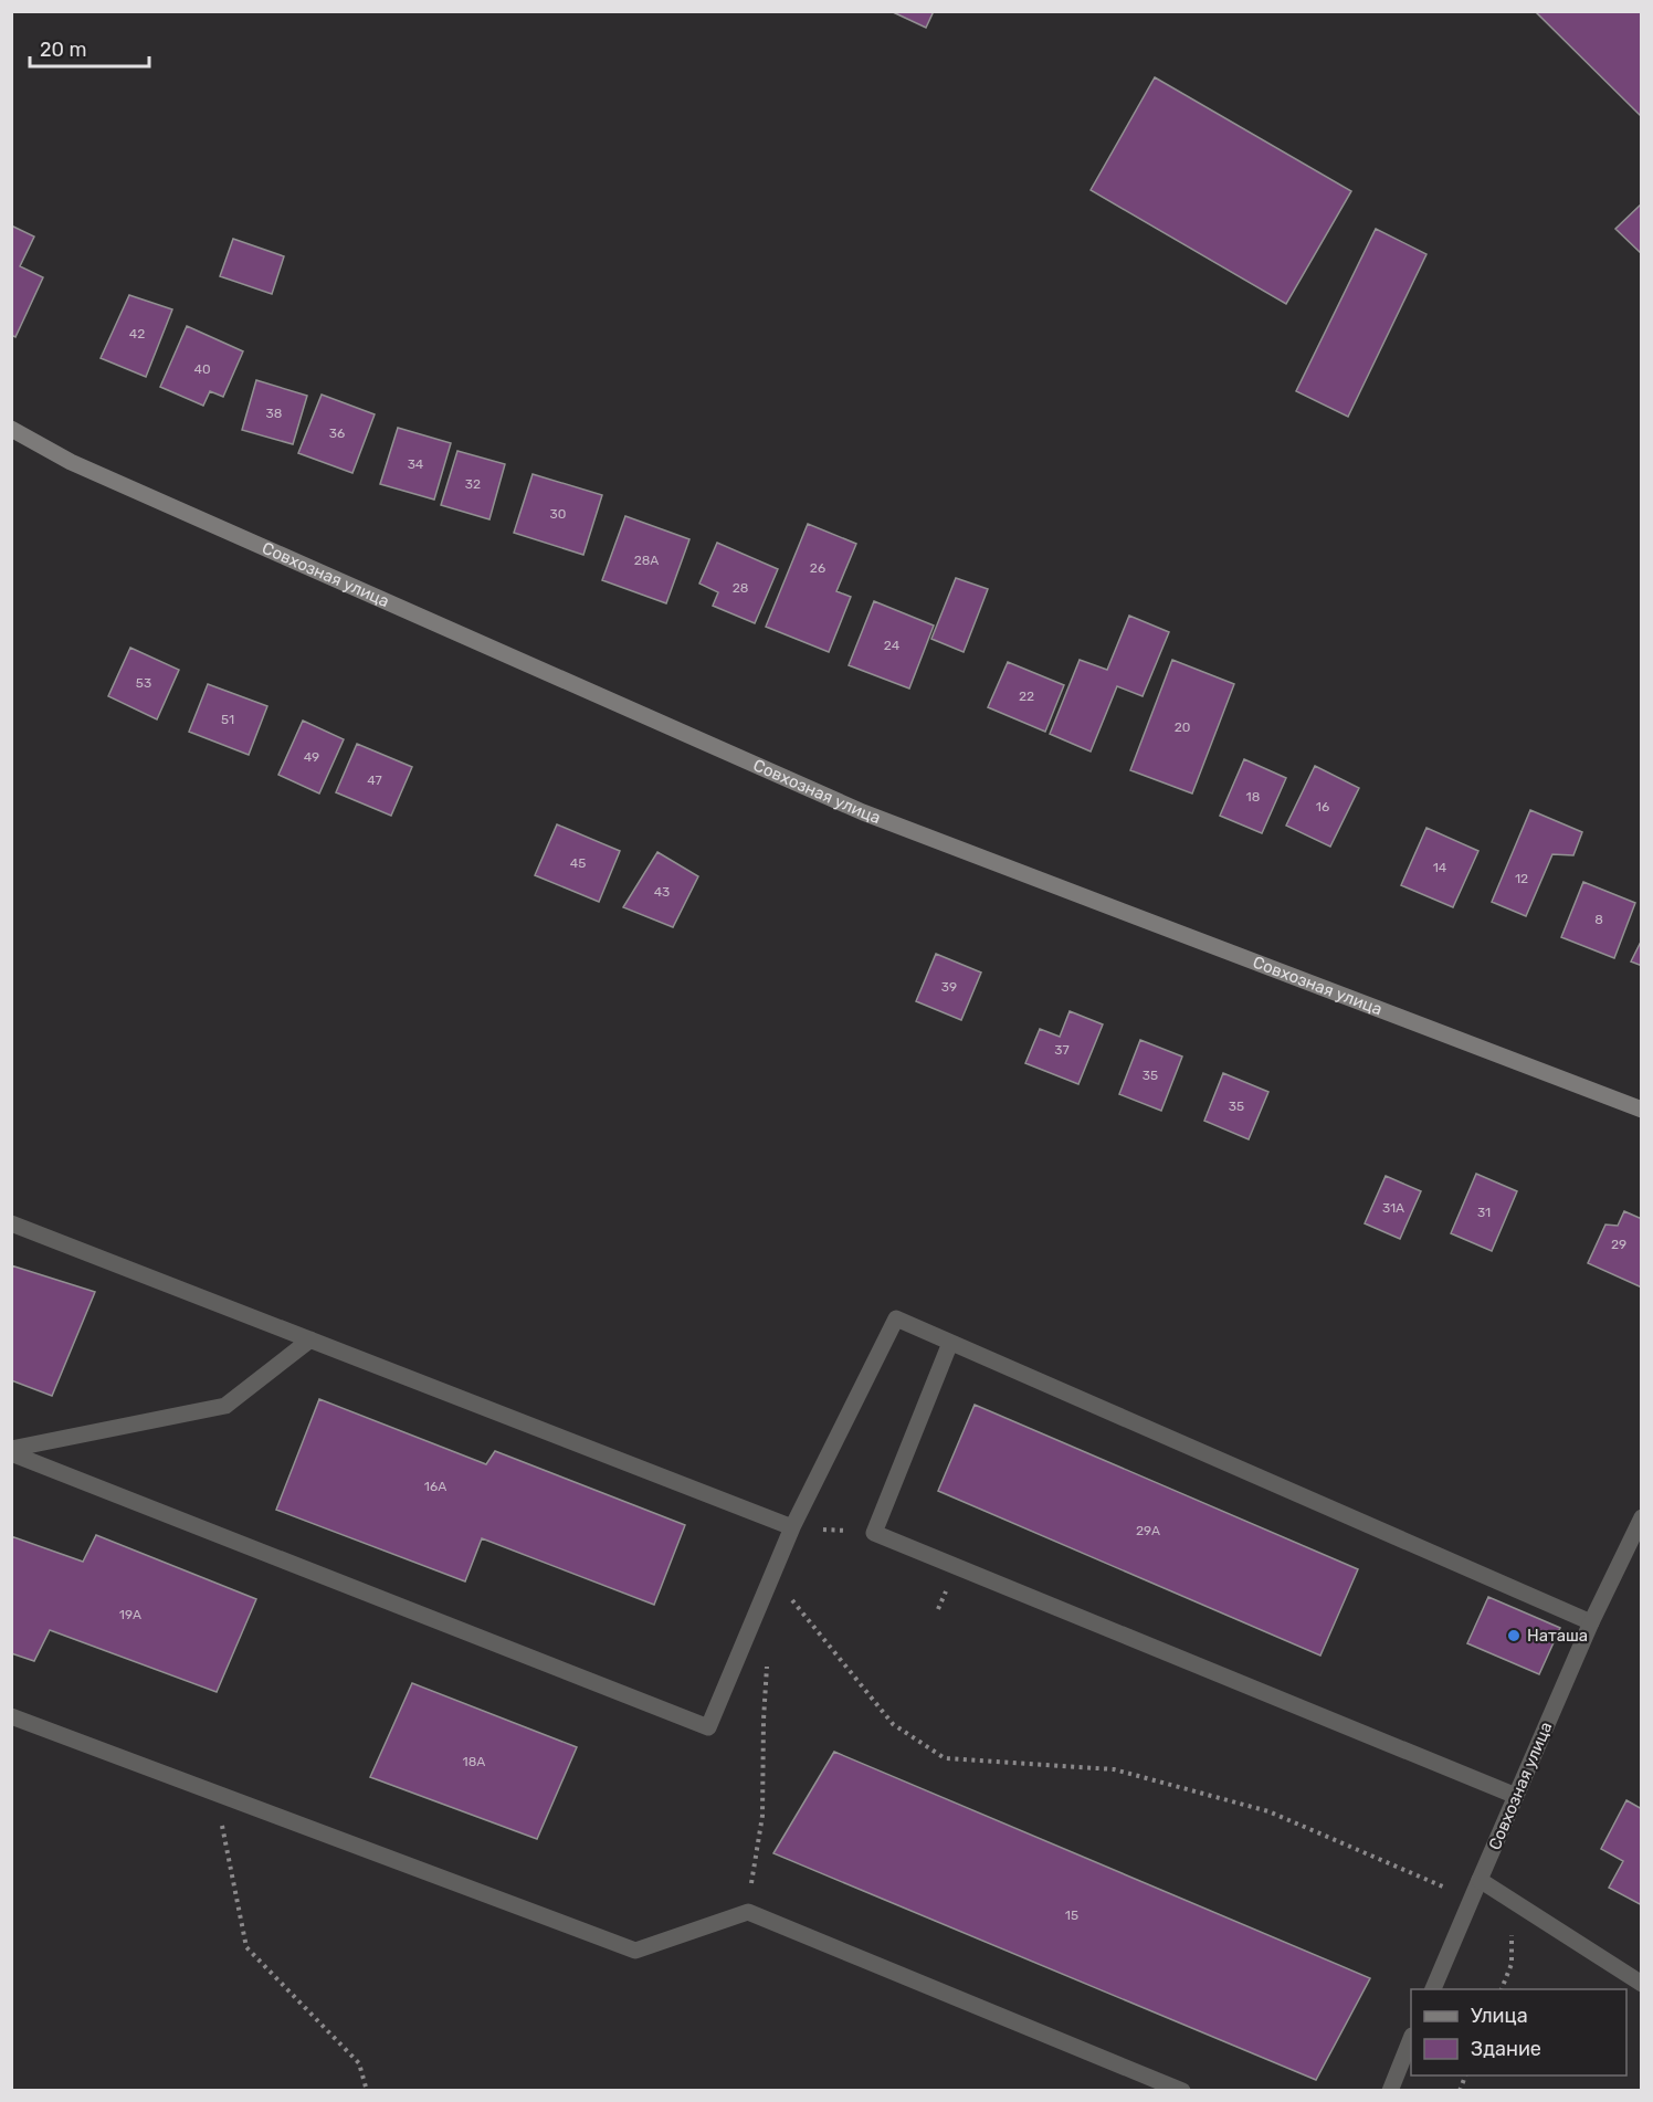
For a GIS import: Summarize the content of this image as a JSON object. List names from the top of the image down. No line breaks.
{"streets":{"street":["Совхозная улица"]},"places":["Наташа"],"house_numbers":["42","40","38","36","34","32","30","28А","26","28","24","53","22","51","20","49","47","18","16","45","14","12","43","8","39","37","35","35","31А","31","29","16А","29А","19А","18А","15"],"legend":["Улица","Здание"],"scale_bar":"20 m"}
